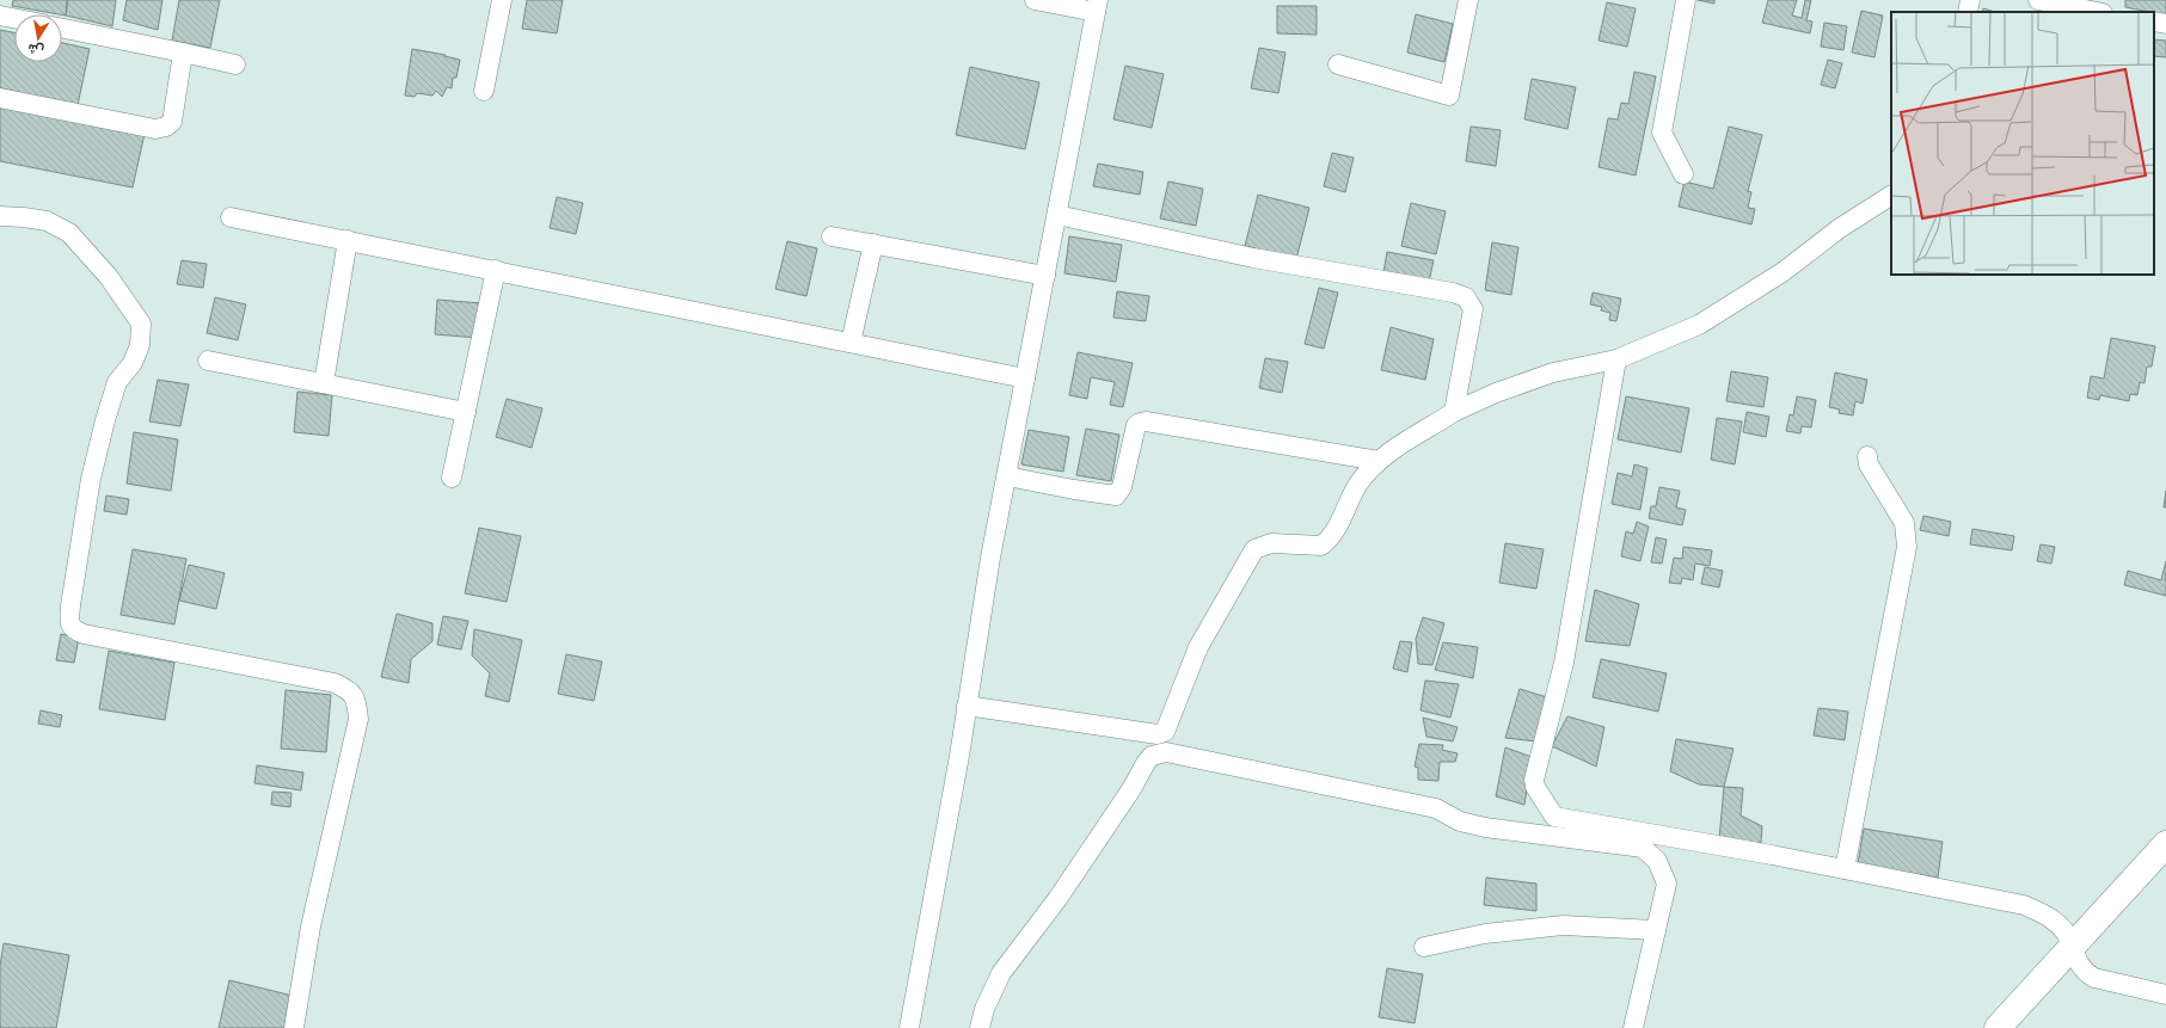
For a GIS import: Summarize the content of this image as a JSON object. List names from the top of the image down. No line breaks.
{"north":"bottom"}
